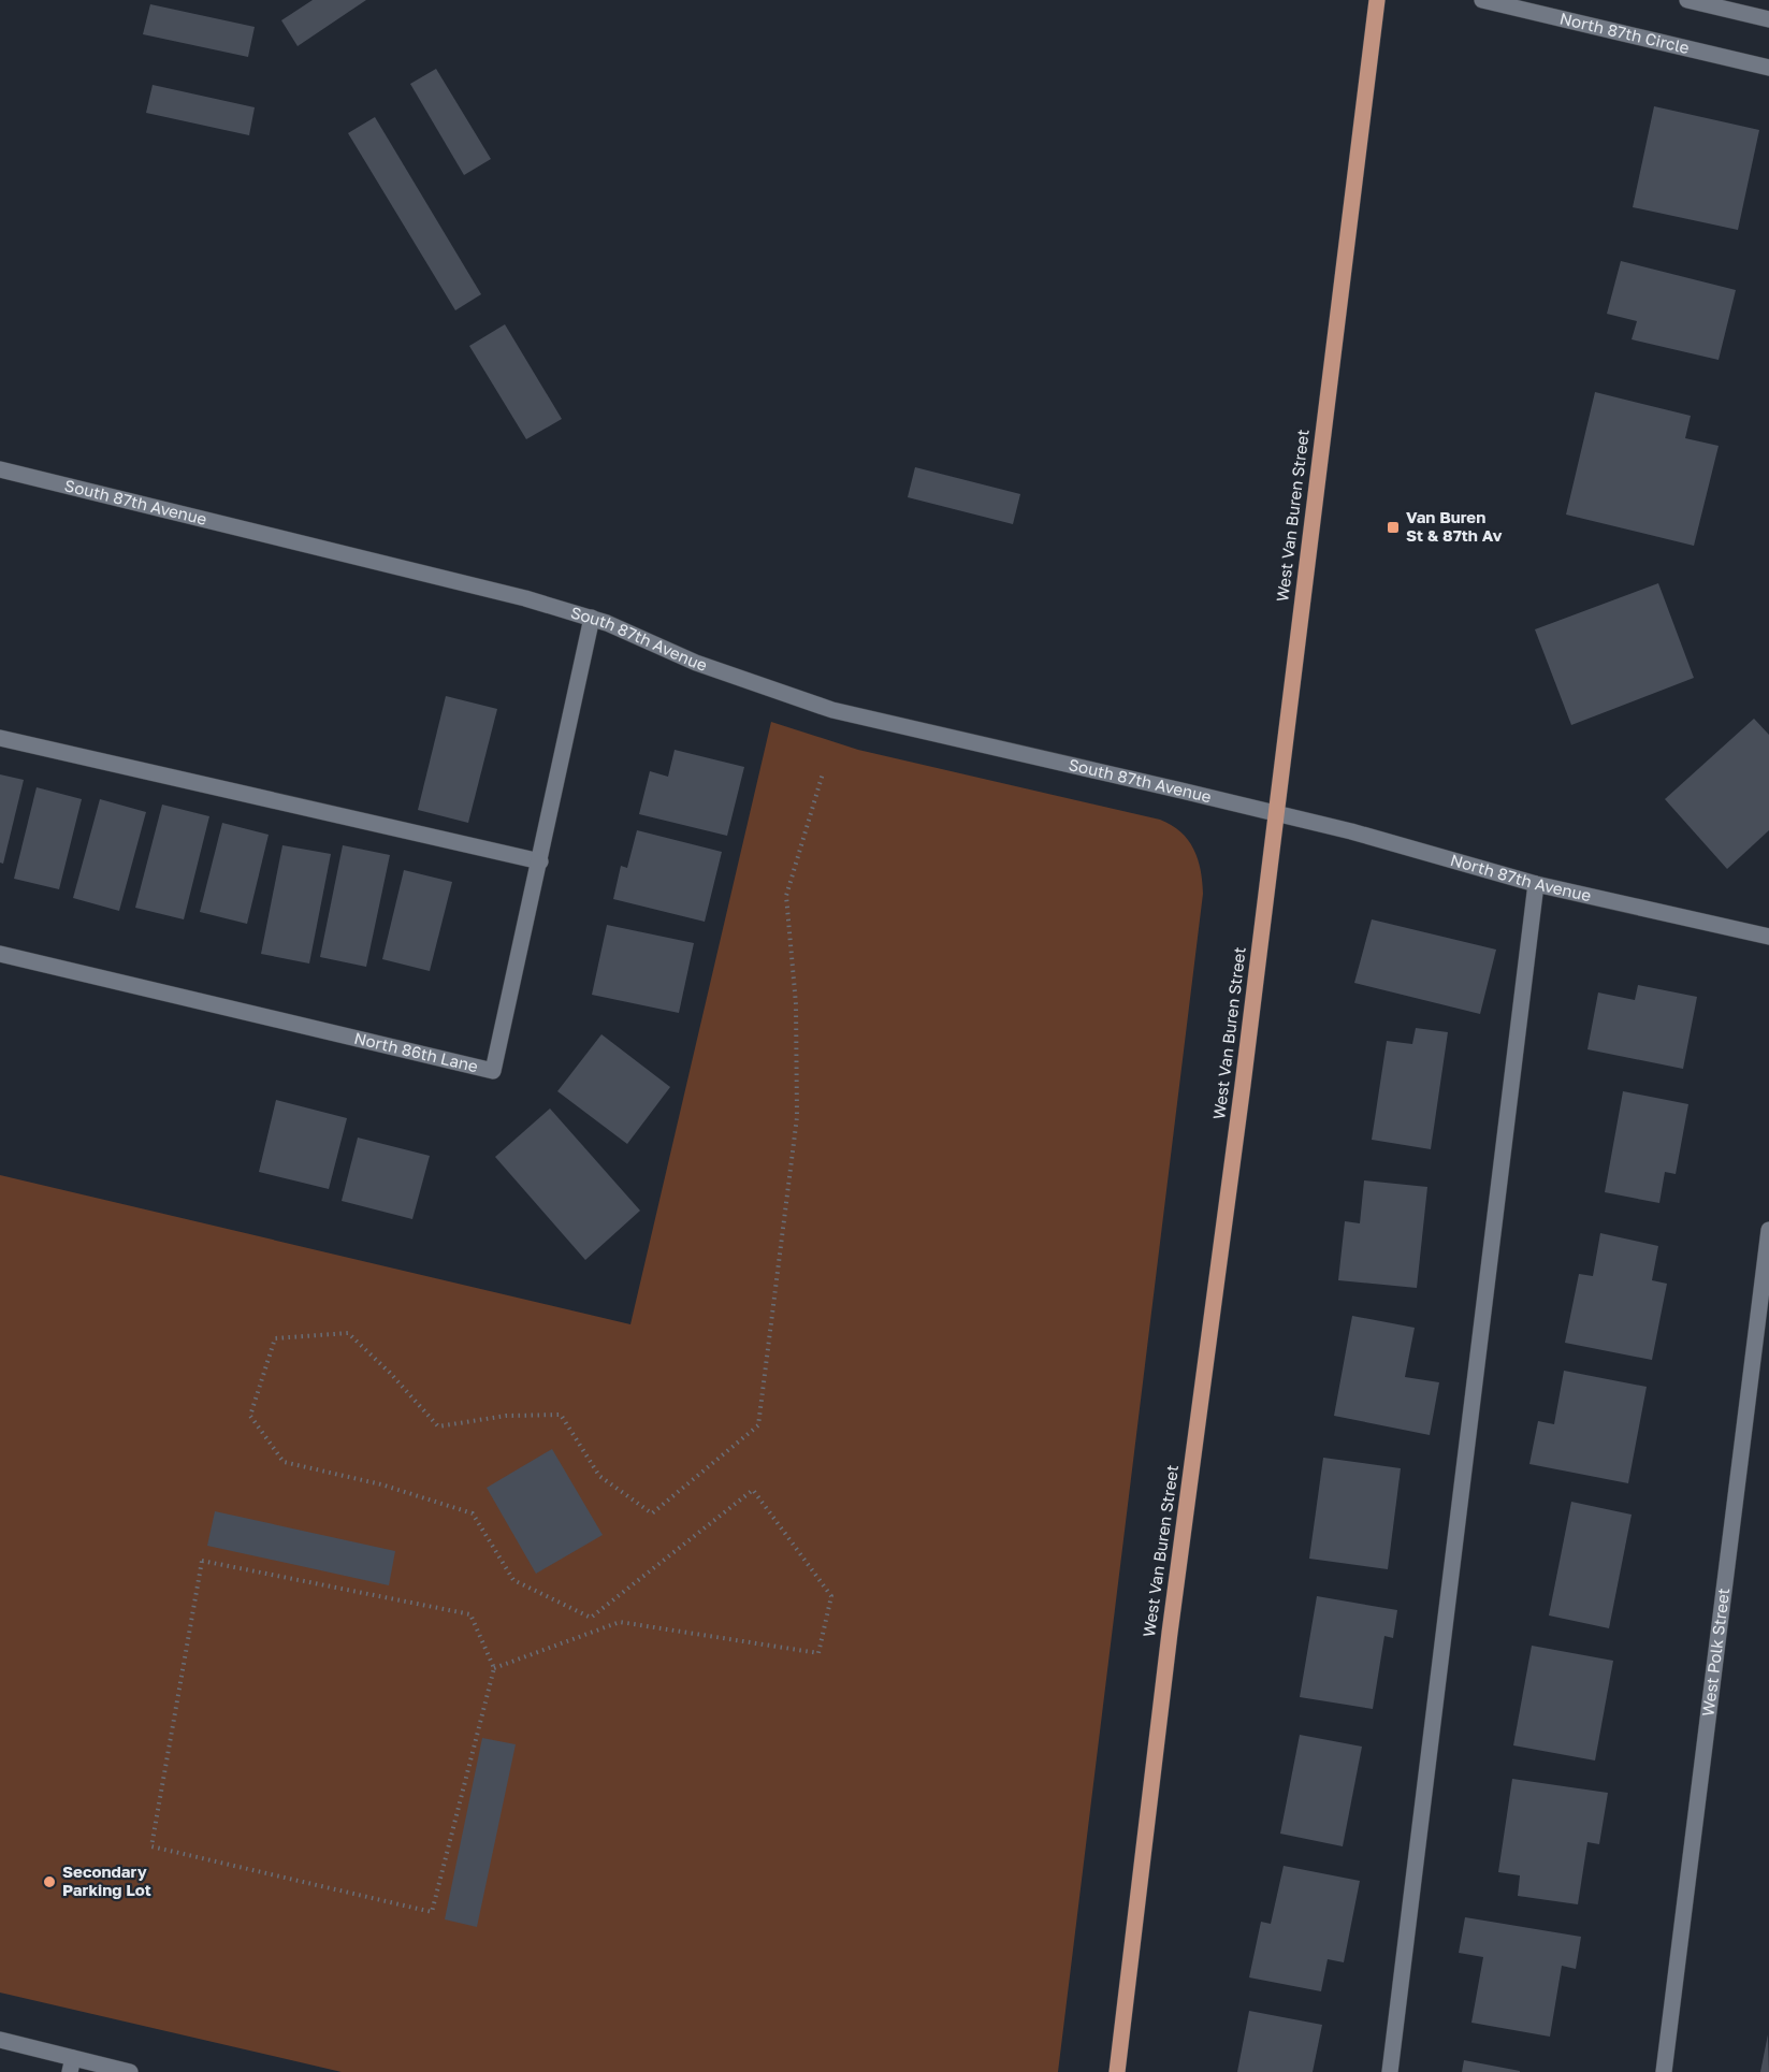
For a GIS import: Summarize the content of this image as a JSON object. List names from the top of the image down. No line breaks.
{"streets":{"main road":["West Van Buren Street"],"street":["North 87th Circle","South 87th Avenue","North 87th Avenue","North 86th Lane","West Polk Street"]},"crossings":[["South 87th Avenue","West Van Buren Street"],["South 87th Avenue","North 87th Avenue"],["South 87th Avenue","North 86th Lane"],["West Van Buren Street","North 87th Avenue"]],"places":{"transit":["Van Buren St & 87th Av"],"other":["Secondary Parking Lot"]}}
